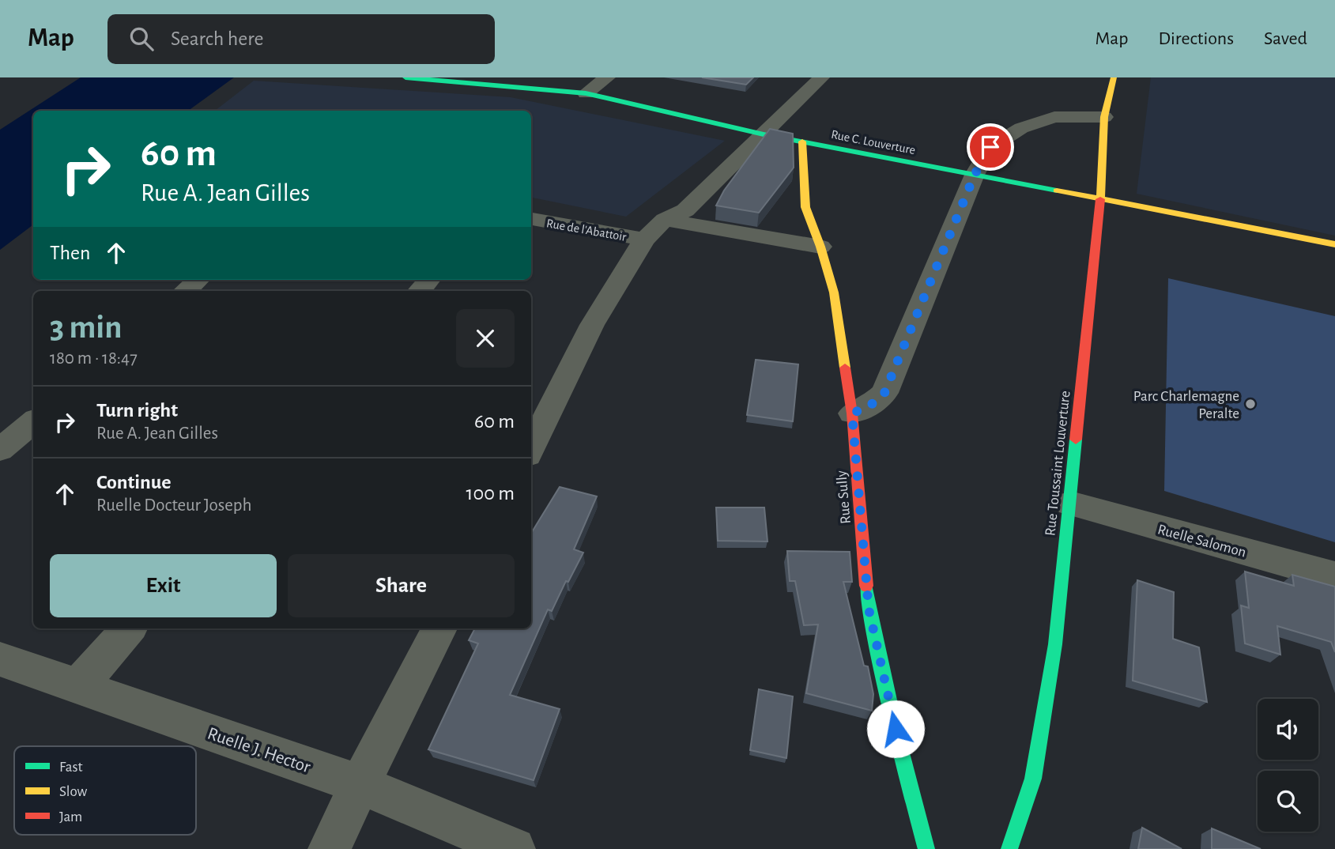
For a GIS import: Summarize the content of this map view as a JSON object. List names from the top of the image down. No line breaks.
{"streets":{"street":["Rue C. Louverture","Rue de l'Abattoir","Rue Toussaint Louverture","Rue Sully","Ruelle Salomon","Ruelle J. Hector"]},"crossings":[["Rue C. Louverture","Rue Toussaint Louverture"],["Rue C. Louverture","Rue Sully"],["Rue Toussaint Louverture","Ruelle Salomon"]],"places":["Parc Charlemagne Peralte"],"legend":["Fast","Slow","Jam"],"page":{"header":"Map","search":"Search here","nav":["Map","Directions","Saved"],"turn":["60 m","Rue A. Jean Gilles"],"then":"Then","heading":["3 min","180 m · 18:47"],"list":[{"name":"Turn right","note":"Rue A. Jean Gilles","value":"60 m"},{"name":"Continue","note":"Ruelle Docteur Joseph","value":"100 m"}],"buttons":["Exit","Share"]}}
